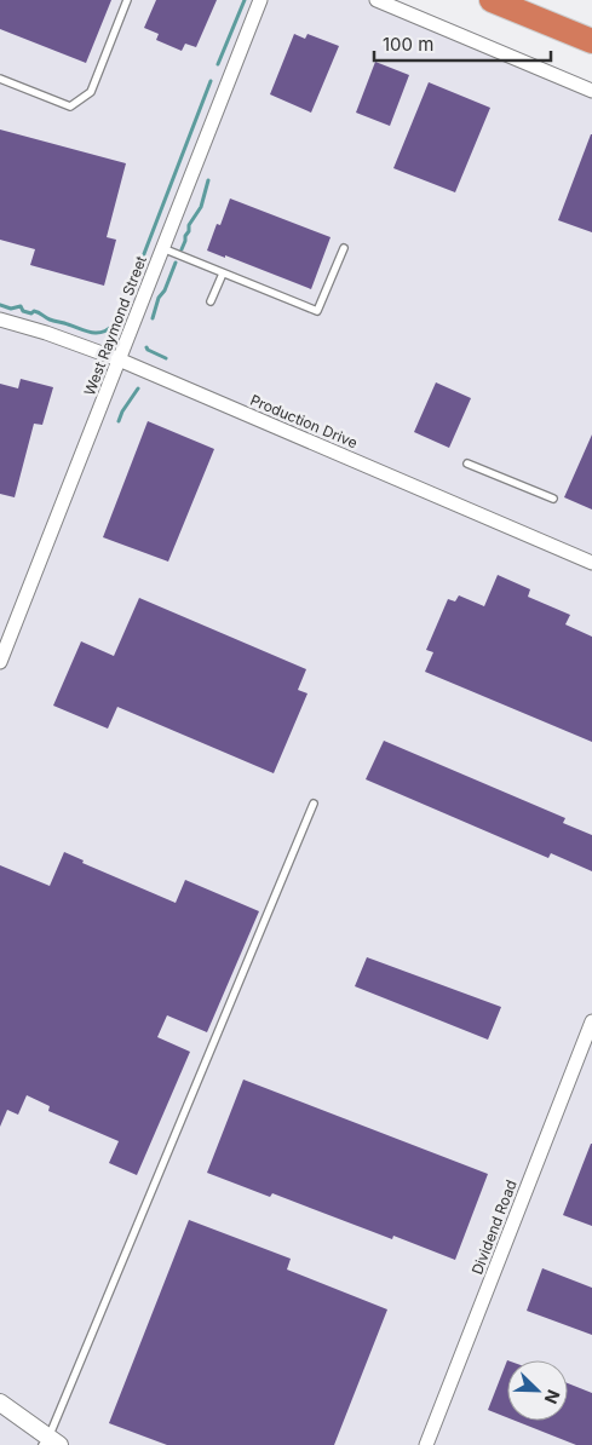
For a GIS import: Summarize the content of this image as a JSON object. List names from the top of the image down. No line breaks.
{"streets":{"street":["West Raymond Street","Production Drive","Dividend Road"]},"crossings":[["West Raymond Street","Production Drive"]],"scale_bar":"100 m","north":"bottom right"}
